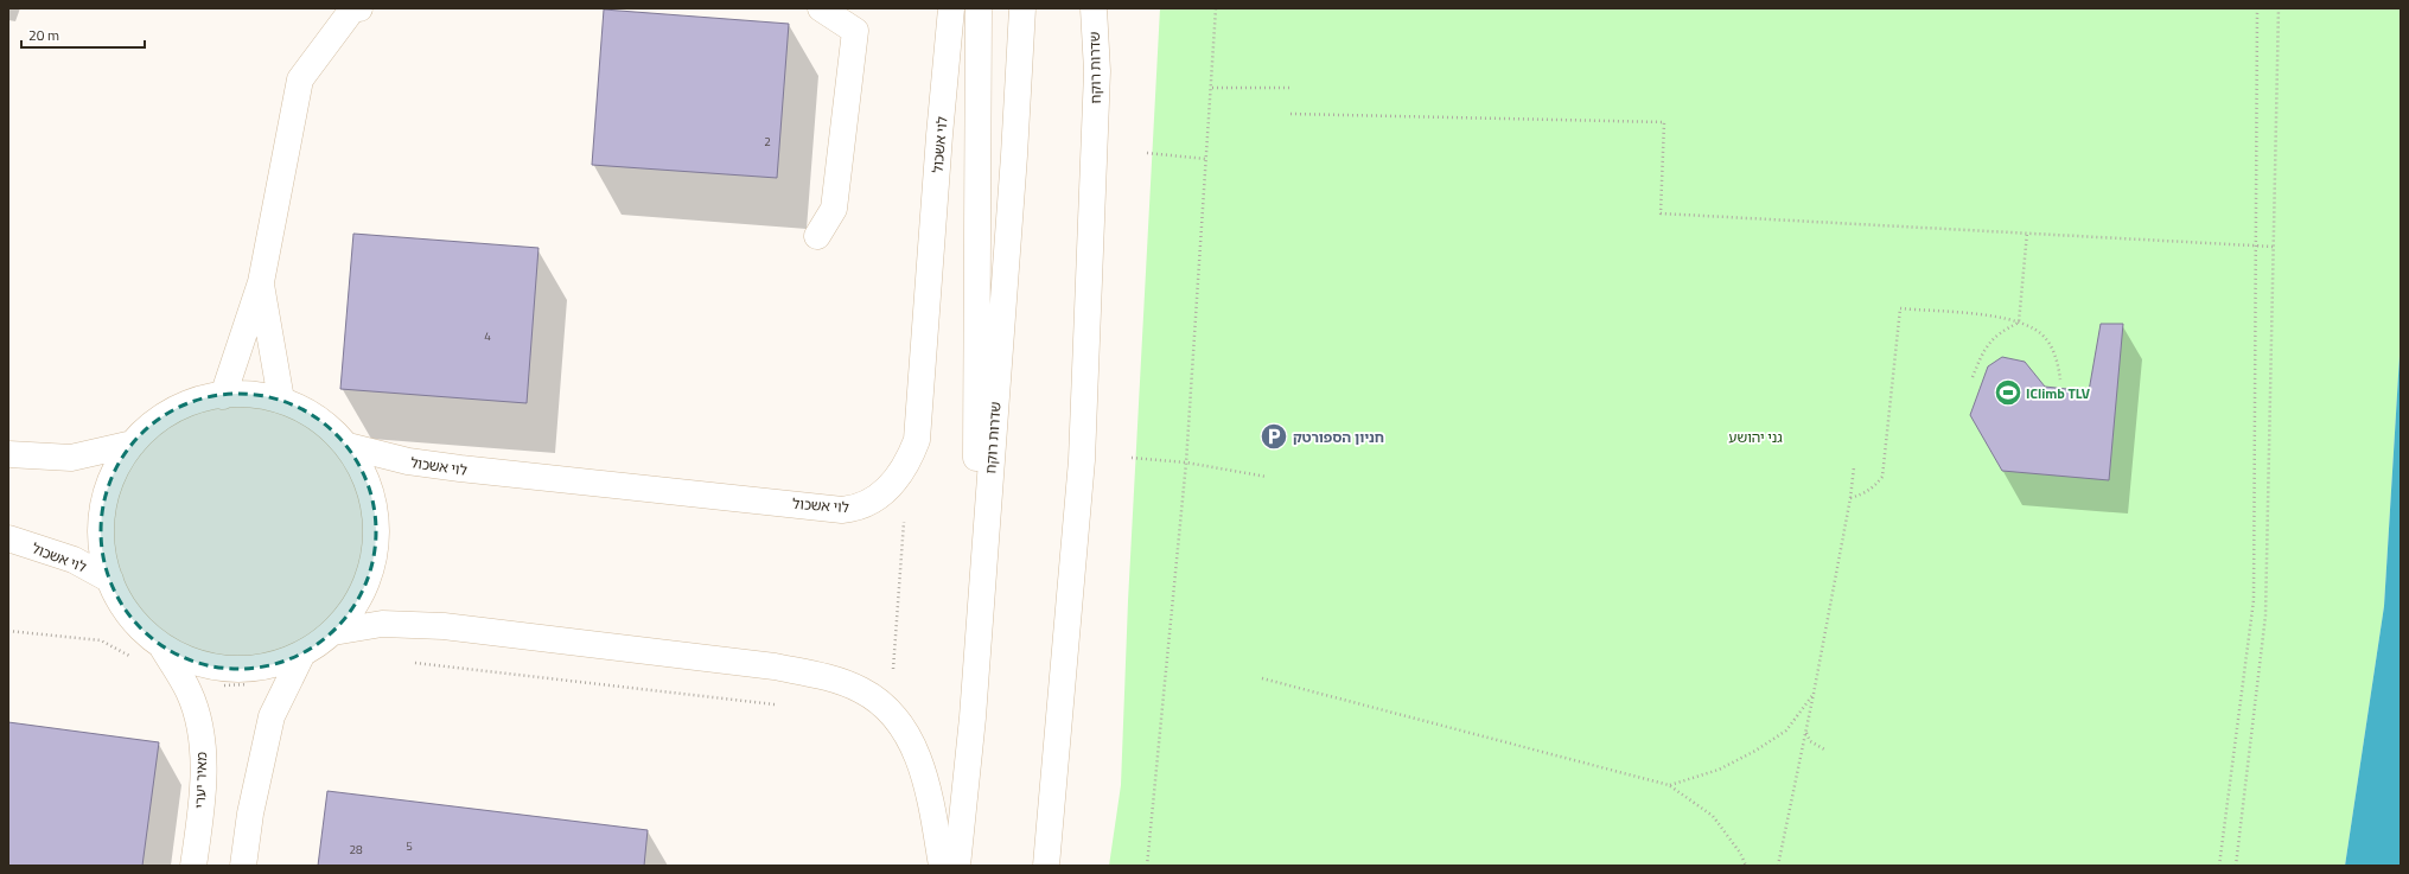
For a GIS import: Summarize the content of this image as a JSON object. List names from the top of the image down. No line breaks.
{"streets":{"street":["שדרות רוקח","לוי אשכול","מאיר יערי"]},"parks":["גני יהושע"],"places":{"sports":["IClimb TLV"],"parking":["חניון הספורטק"]},"house_numbers":["2","4","5","28"],"scale_bar":"20 m"}
